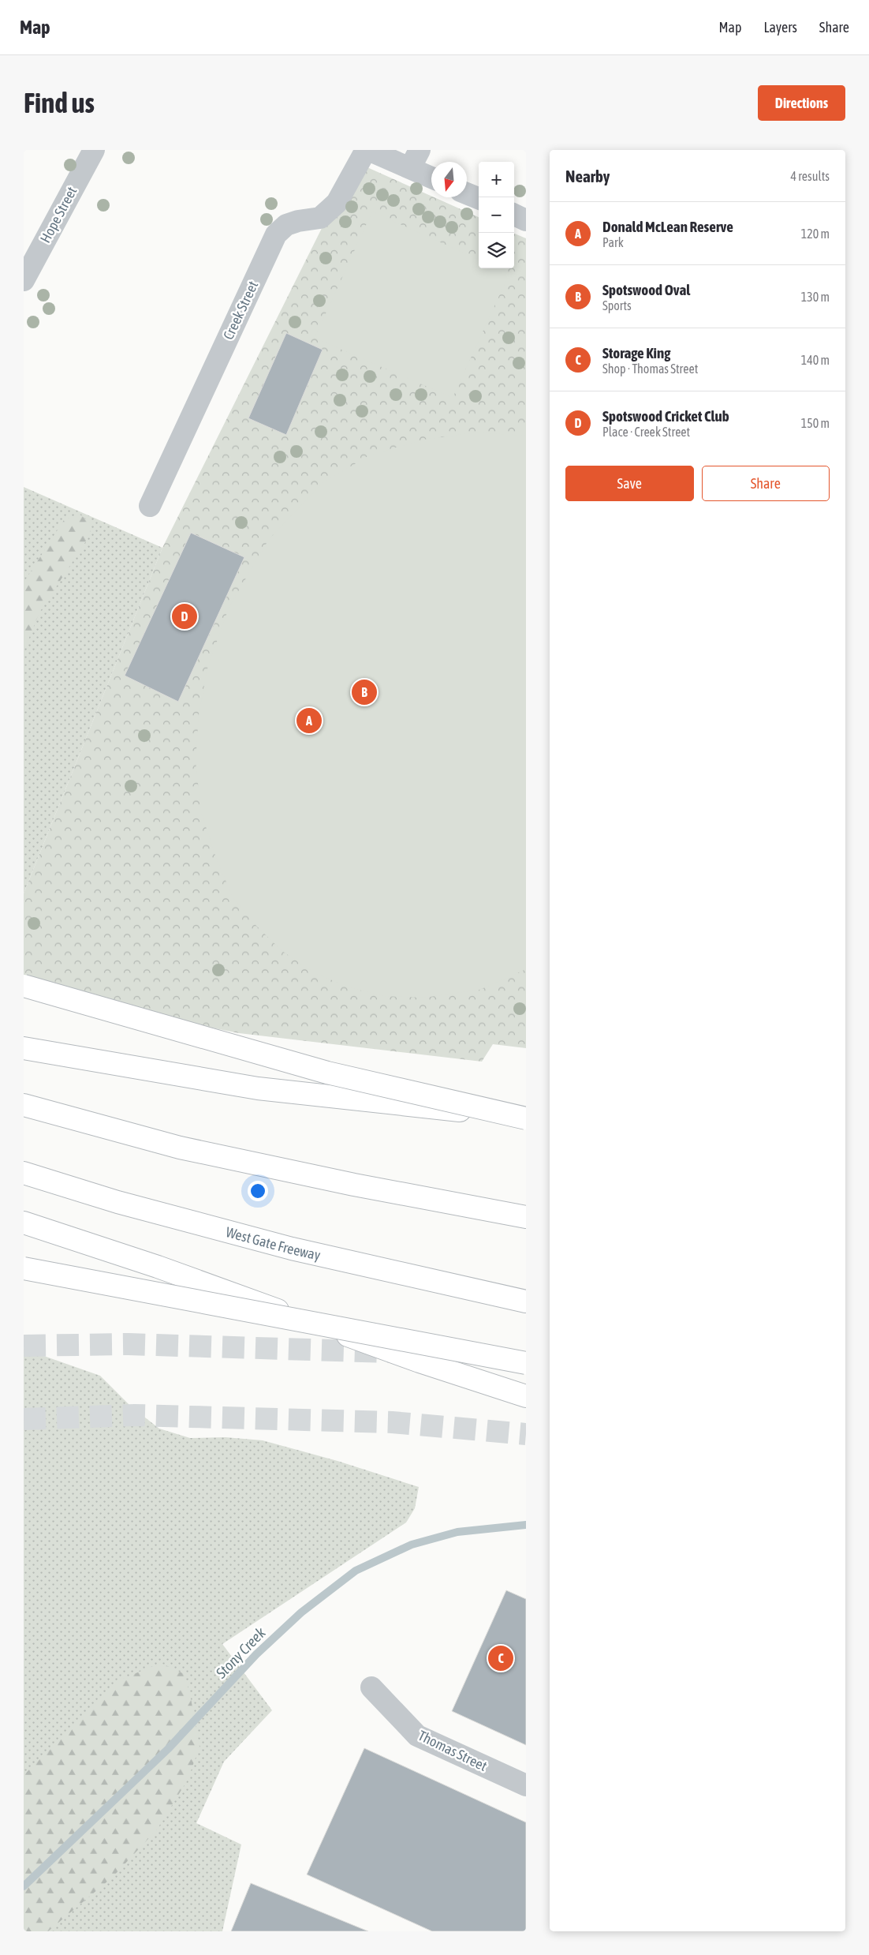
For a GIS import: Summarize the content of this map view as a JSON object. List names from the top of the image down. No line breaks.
{"streets":{"highway":["West Gate Freeway"],"street":["Hope Street","Creek Street","Thomas Street"]},"water":["Stony Creek"],"north":"bottom","page":{"header":"Map","nav":["Map","Layers","Share"],"buttons":["Directions",["Save","Share"]],"title":"Find us","heading":["Nearby","4 results"],"map_buttons":["+","−"],"list":[{"mark":"A","name":"Donald McLean Reserve","note":"Park","value":"120 m"},{"mark":"B","name":"Spotswood Oval","note":"Sports","value":"130 m"},{"mark":"C","name":"Storage King","note":"Shop · Thomas Street","value":"140 m"},{"mark":"D","name":"Spotswood Cricket Club","note":"Place · Creek Street","value":"150 m"}],"pins":["D","B","A","C"]}}
